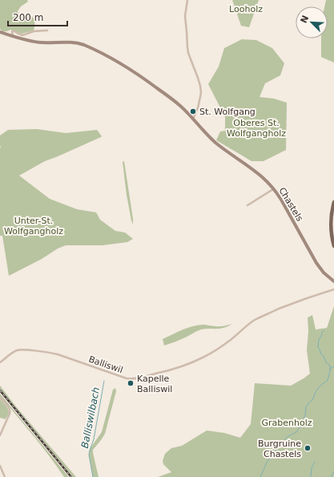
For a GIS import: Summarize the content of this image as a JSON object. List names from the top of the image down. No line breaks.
{"streets":{"main road":["Chastels"],"street":["Balliswil"]},"water":["Balliswilbach"],"parks":["Looholz","Oberes St. Wolfgangholz","Unter-St. Wolfgangholz","Grabenholz"],"places":["St. Wolfgang","Kapelle Balliswil","Burgruine Chastels"],"scale_bar":"200 m","north":"top left"}
